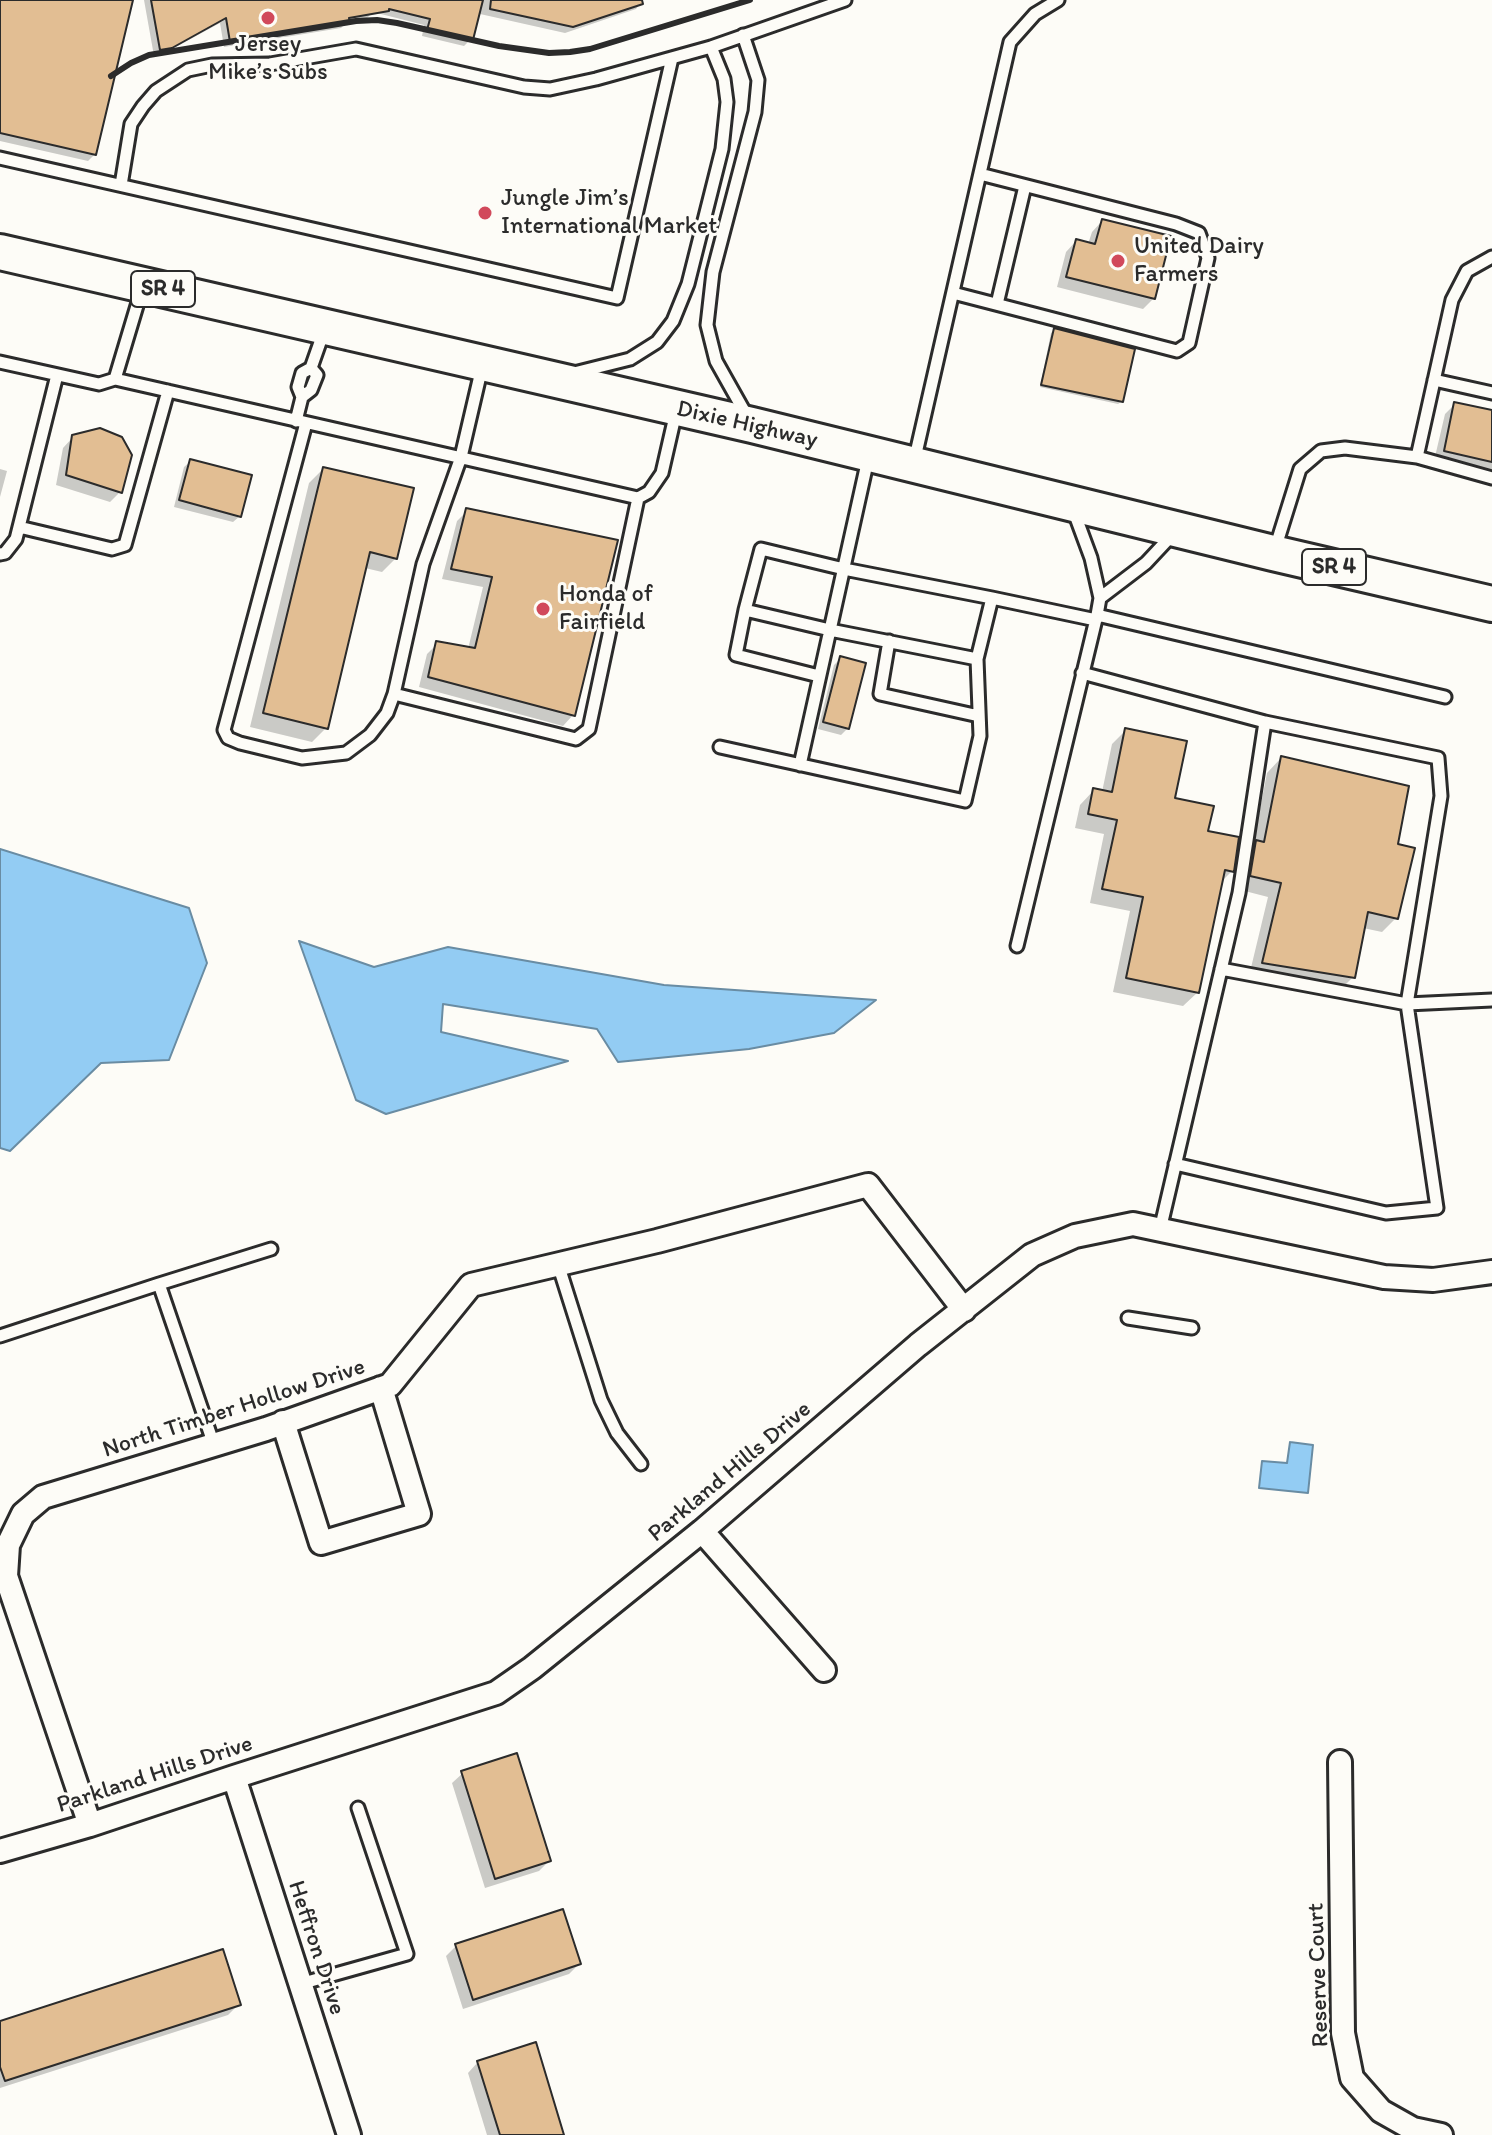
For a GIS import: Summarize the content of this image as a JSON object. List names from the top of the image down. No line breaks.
{"streets":{"main road":["SR 4","Dixie Highway"],"street":["North Timber Hollow Drive","Parkland Hills Drive","Heffron Drive","Reserve Court"]},"crossings":[["North Timber Hollow Drive","Parkland Hills Drive"],["Parkland Hills Drive","Heffron Drive"]],"places":["Jersey Mike’s Subs","Jungle Jim’s International Market","United Dairy Farmers","Honda of Fairfield"]}
